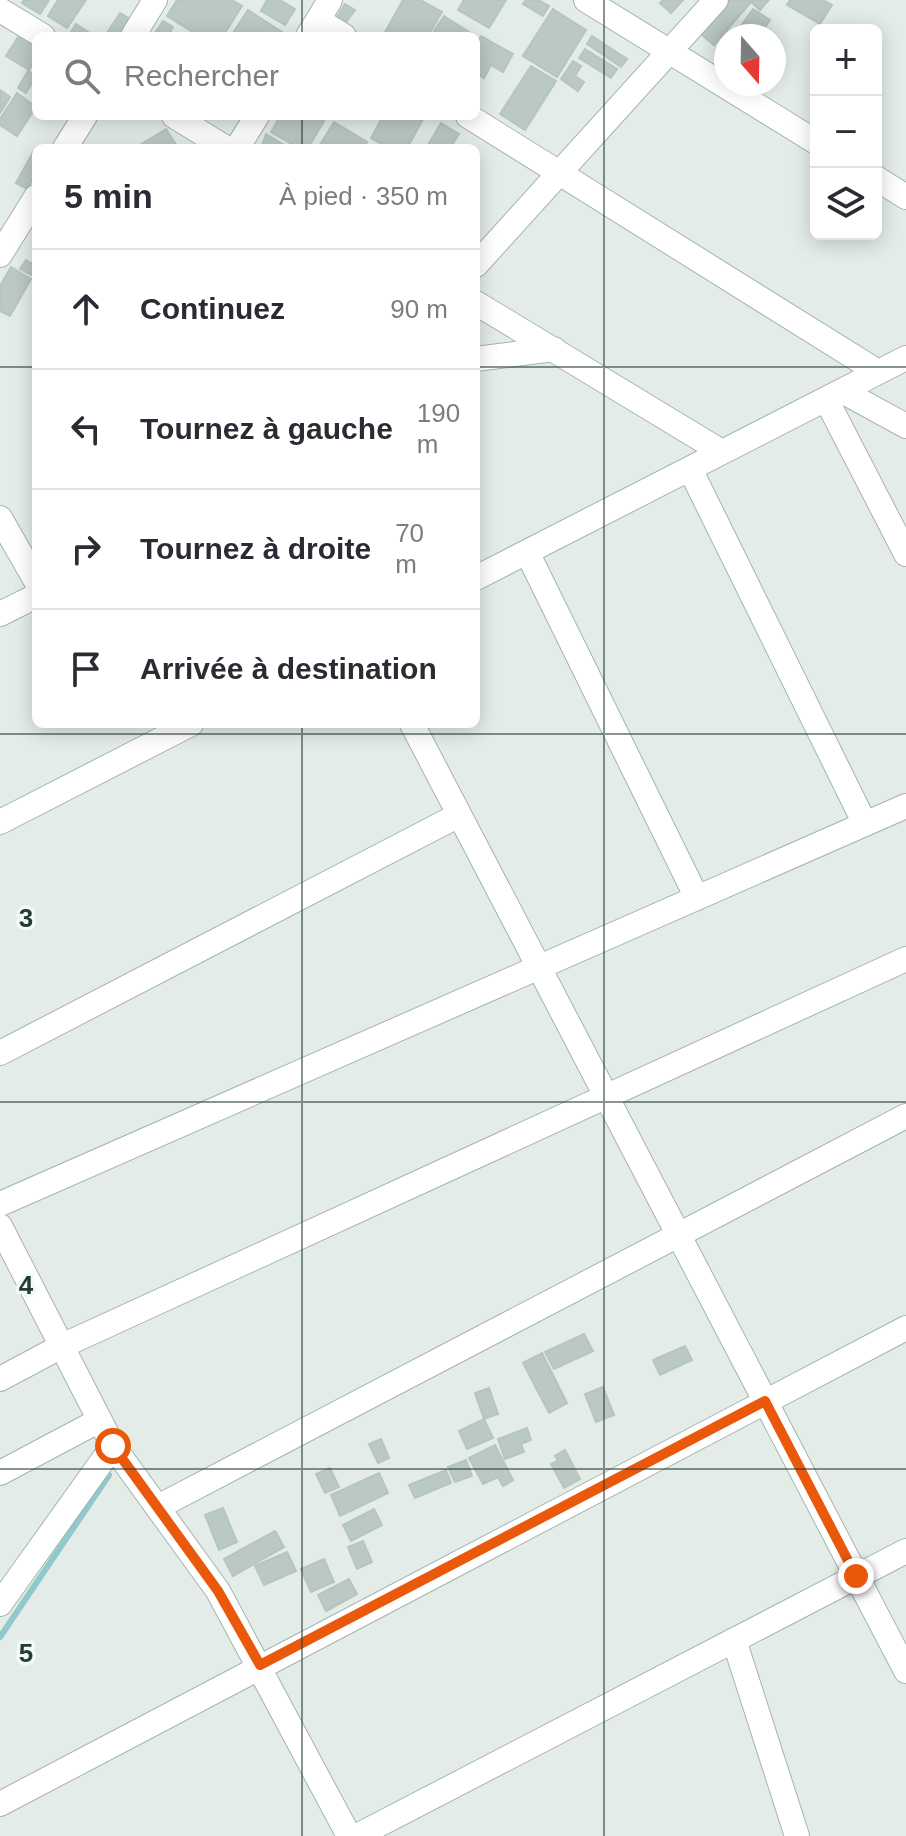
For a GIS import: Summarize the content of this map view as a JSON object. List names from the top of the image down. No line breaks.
{"north":"bottom","page":{"map_buttons":["+","−"],"search":"Rechercher","heading":["5 min","À pied · 350 m"],"list":[["Continuez","90 m"],["Tournez à gauche","190 m"],["Tournez à droite","70 m"],"Arrivée à destination"]},"grid":{"rows":["3","4","5"]}}
